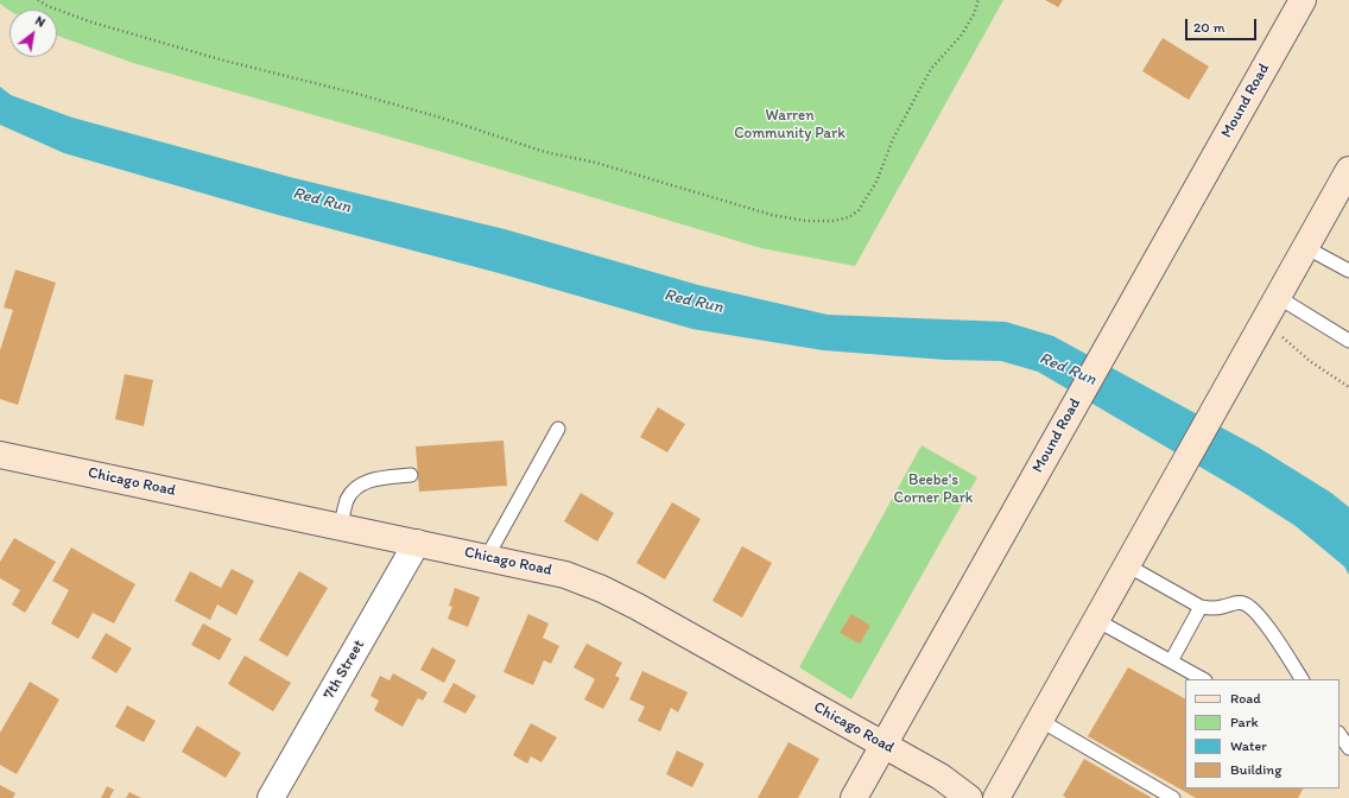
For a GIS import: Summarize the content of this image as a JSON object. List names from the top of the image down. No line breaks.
{"streets":{"main road":["Mound Road","Chicago Road"],"street":["7th Street"]},"crossings":[["Mound Road","Chicago Road"],["Chicago Road","7th Street"]],"water":["Red Run"],"parks":["Warren Community Park","Beebe's Corner Park"],"legend":["Road","Park","Water","Building"],"scale_bar":"20 m","north":"top right"}
